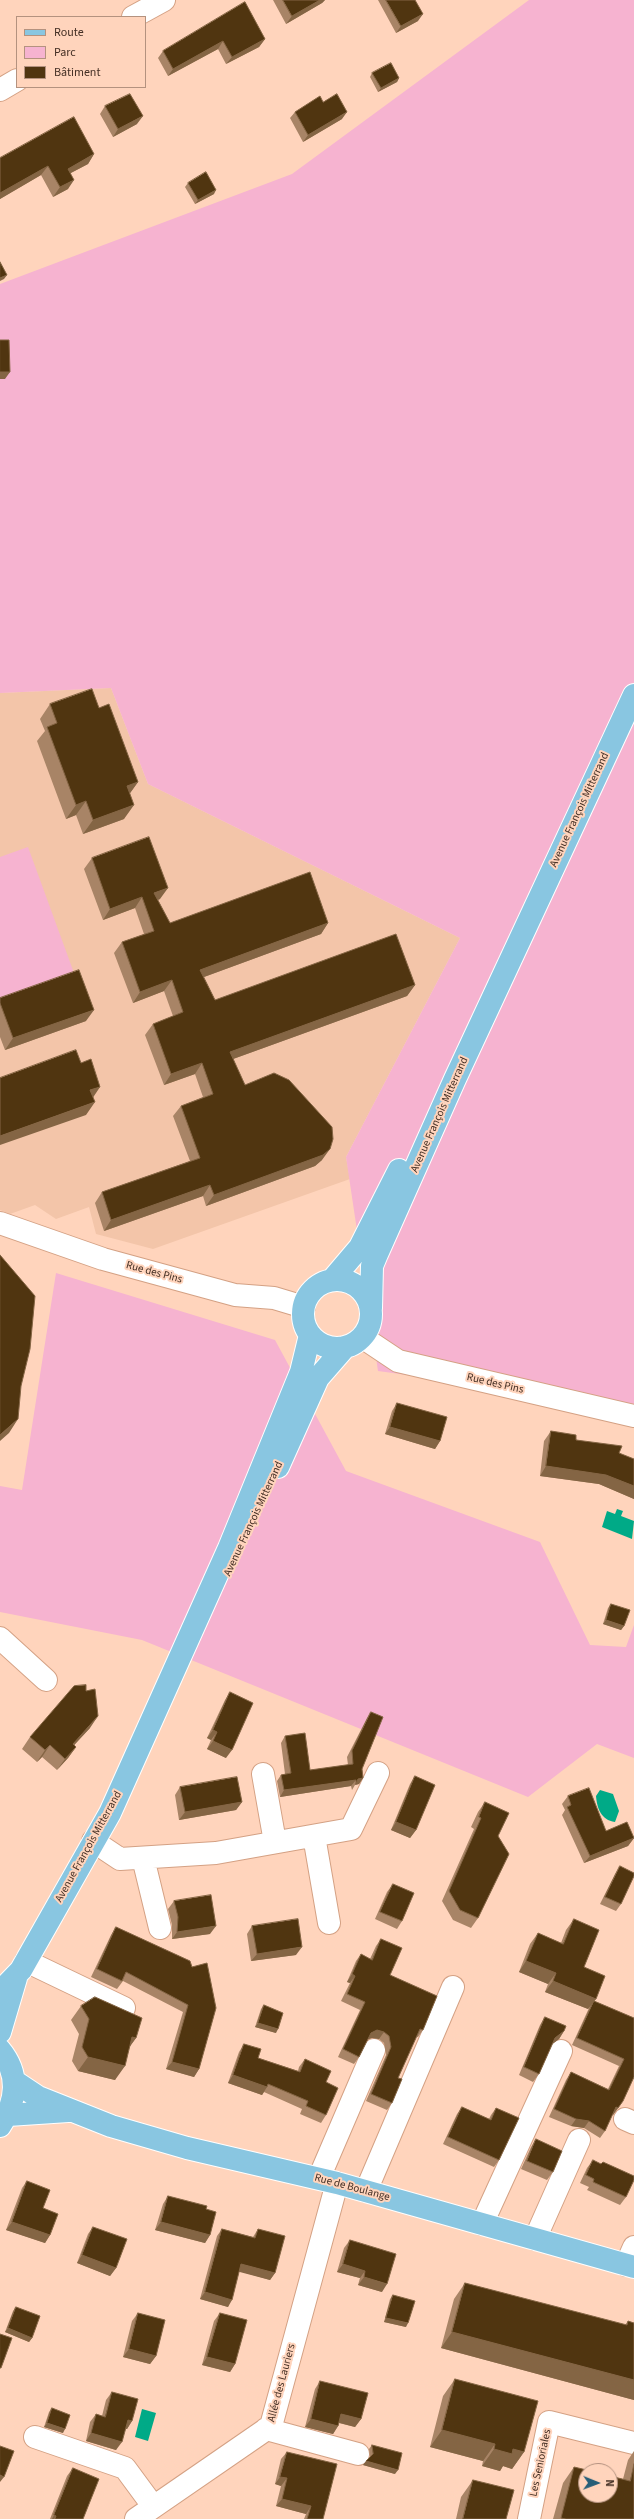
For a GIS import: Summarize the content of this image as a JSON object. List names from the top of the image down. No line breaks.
{"streets":{"main road":["Avenue François Mitterrand","Rue de Boulange"],"street":["Rue des Pins","Allée des Lauriers","Les Senioriales"]},"crossings":[["Avenue François Mitterrand","Rue des Pins"],["Rue de Boulange","Allée des Lauriers"]],"legend":["Route","Parc","Bâtiment"],"north":"right"}
